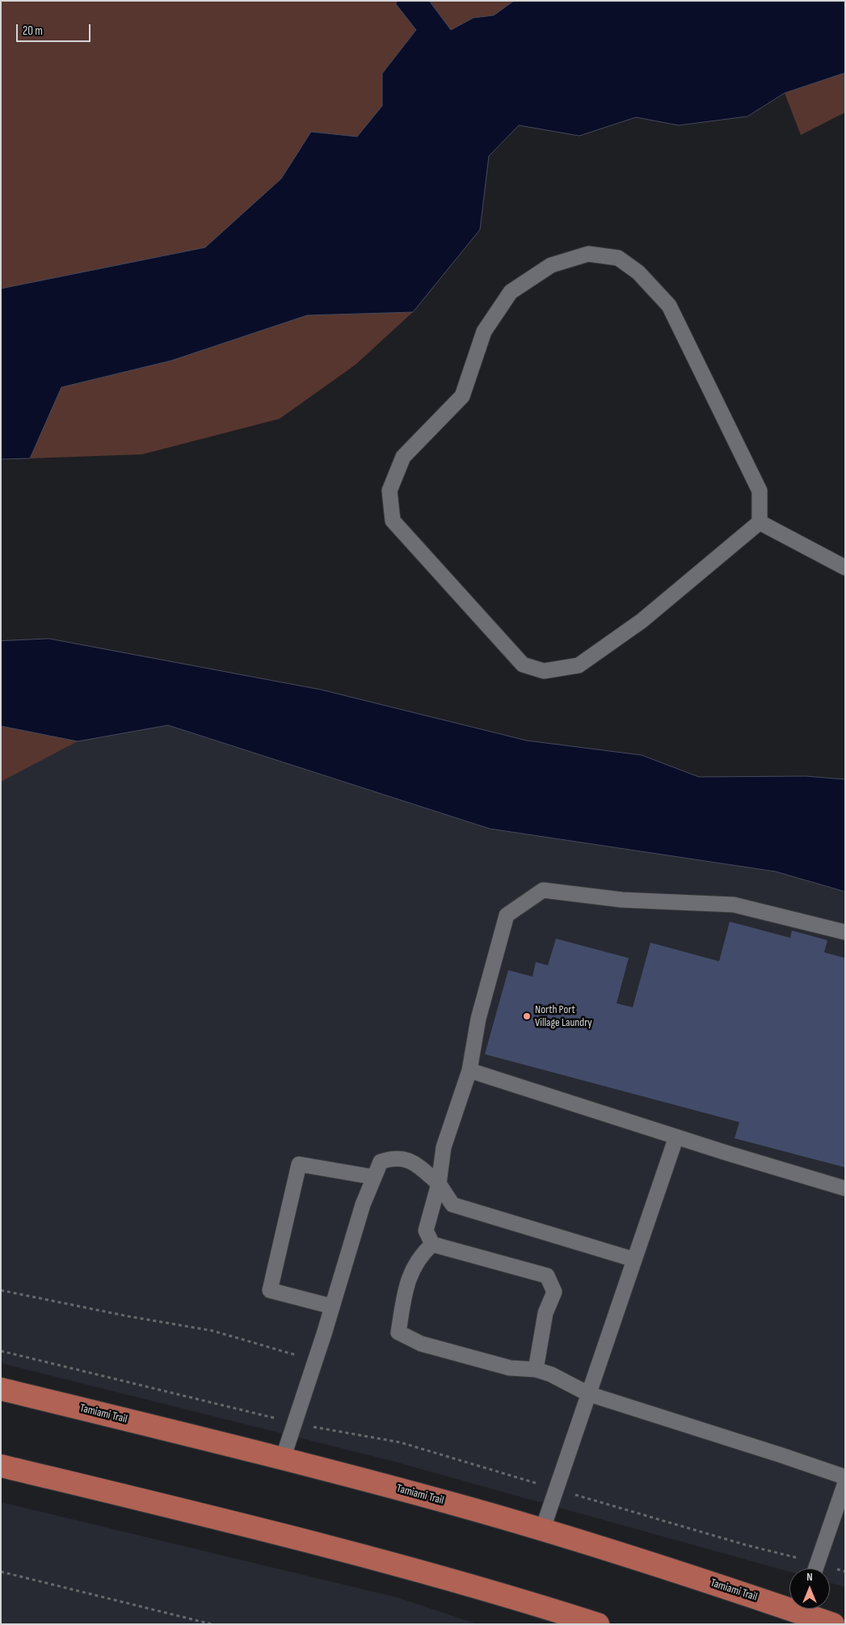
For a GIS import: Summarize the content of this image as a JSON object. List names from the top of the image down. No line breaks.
{"streets":{"main road":["Tamiami Trail"]},"places":["North Port Village Laundry"],"scale_bar":"20 m","north":"top"}
